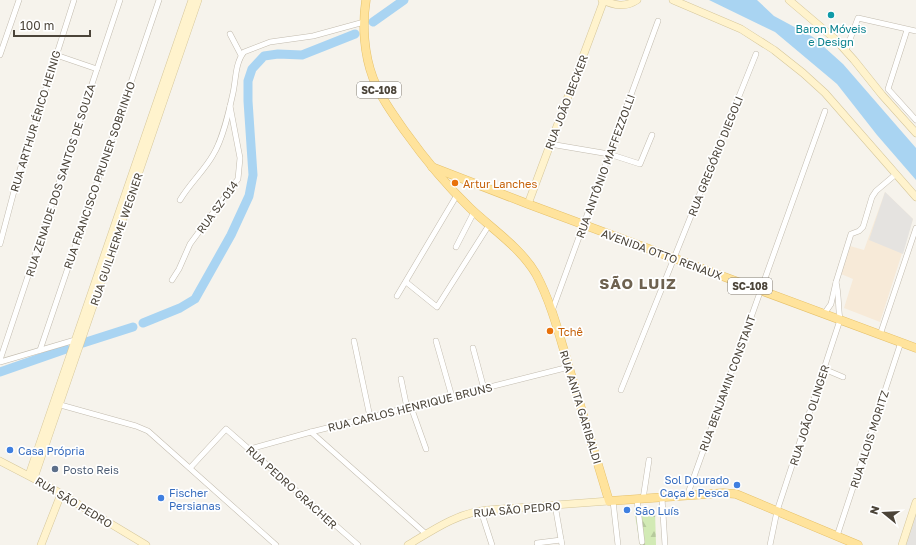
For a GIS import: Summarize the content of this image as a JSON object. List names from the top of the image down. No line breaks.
{"streets":{"main road":["SC-108","RUA JOÃO BECKER","RUA GUILHERME WEGNER","AVENIDA OTTO RENAUX","RUA ANITA GARIBALDI","RUA SÃO PEDRO"],"street":["RUA ARTHUR ÉRICO HEINIG","RUA GREGÓRIO DIEGOLI","RUA ANTÔNIO MAFFEZZOLLI","RUA FRANCISCO PRUNER SOBRINHO","RUA ZENAIDE DOS SANTOS DE SOUZA","RUA SZ-014","RUA BENJAMIN CONSTANT","RUA CARLOS HENRIQUE BRUNS","RUA JOÃO OLINGER","RUA ALOIS MORITZ","RUA PEDRO GRACHER"]},"crossings":[["SC-108","AVENIDA OTTO RENAUX"],["SC-108","RUA ANITA GARIBALDI"],["RUA JOÃO BECKER","AVENIDA OTTO RENAUX"],["RUA GREGÓRIO DIEGOLI","AVENIDA OTTO RENAUX"],["RUA ANTÔNIO MAFFEZZOLLI","AVENIDA OTTO RENAUX"],["RUA ANTÔNIO MAFFEZZOLLI","RUA ANITA GARIBALDI"],["RUA GUILHERME WEGNER","RUA SÃO PEDRO"],["AVENIDA OTTO RENAUX","RUA BENJAMIN CONSTANT"],["AVENIDA OTTO RENAUX","RUA ANITA GARIBALDI"],["AVENIDA OTTO RENAUX","RUA JOÃO OLINGER"],["AVENIDA OTTO RENAUX","RUA ALOIS MORITZ"],["RUA CARLOS HENRIQUE BRUNS","RUA ANITA GARIBALDI"],["RUA CARLOS HENRIQUE BRUNS","RUA PEDRO GRACHER"],["RUA ANITA GARIBALDI","RUA SÃO PEDRO"]],"districts":["SÃO LUIZ"],"places":["Baron Móveis e Design","Artur Lanches","Tchê","Casa Própria","Posto Reis","Sol Dourado Caça e Pesca","Fischer Persianas","São Luís"],"scale_bar":"100 m","north":"left"}
